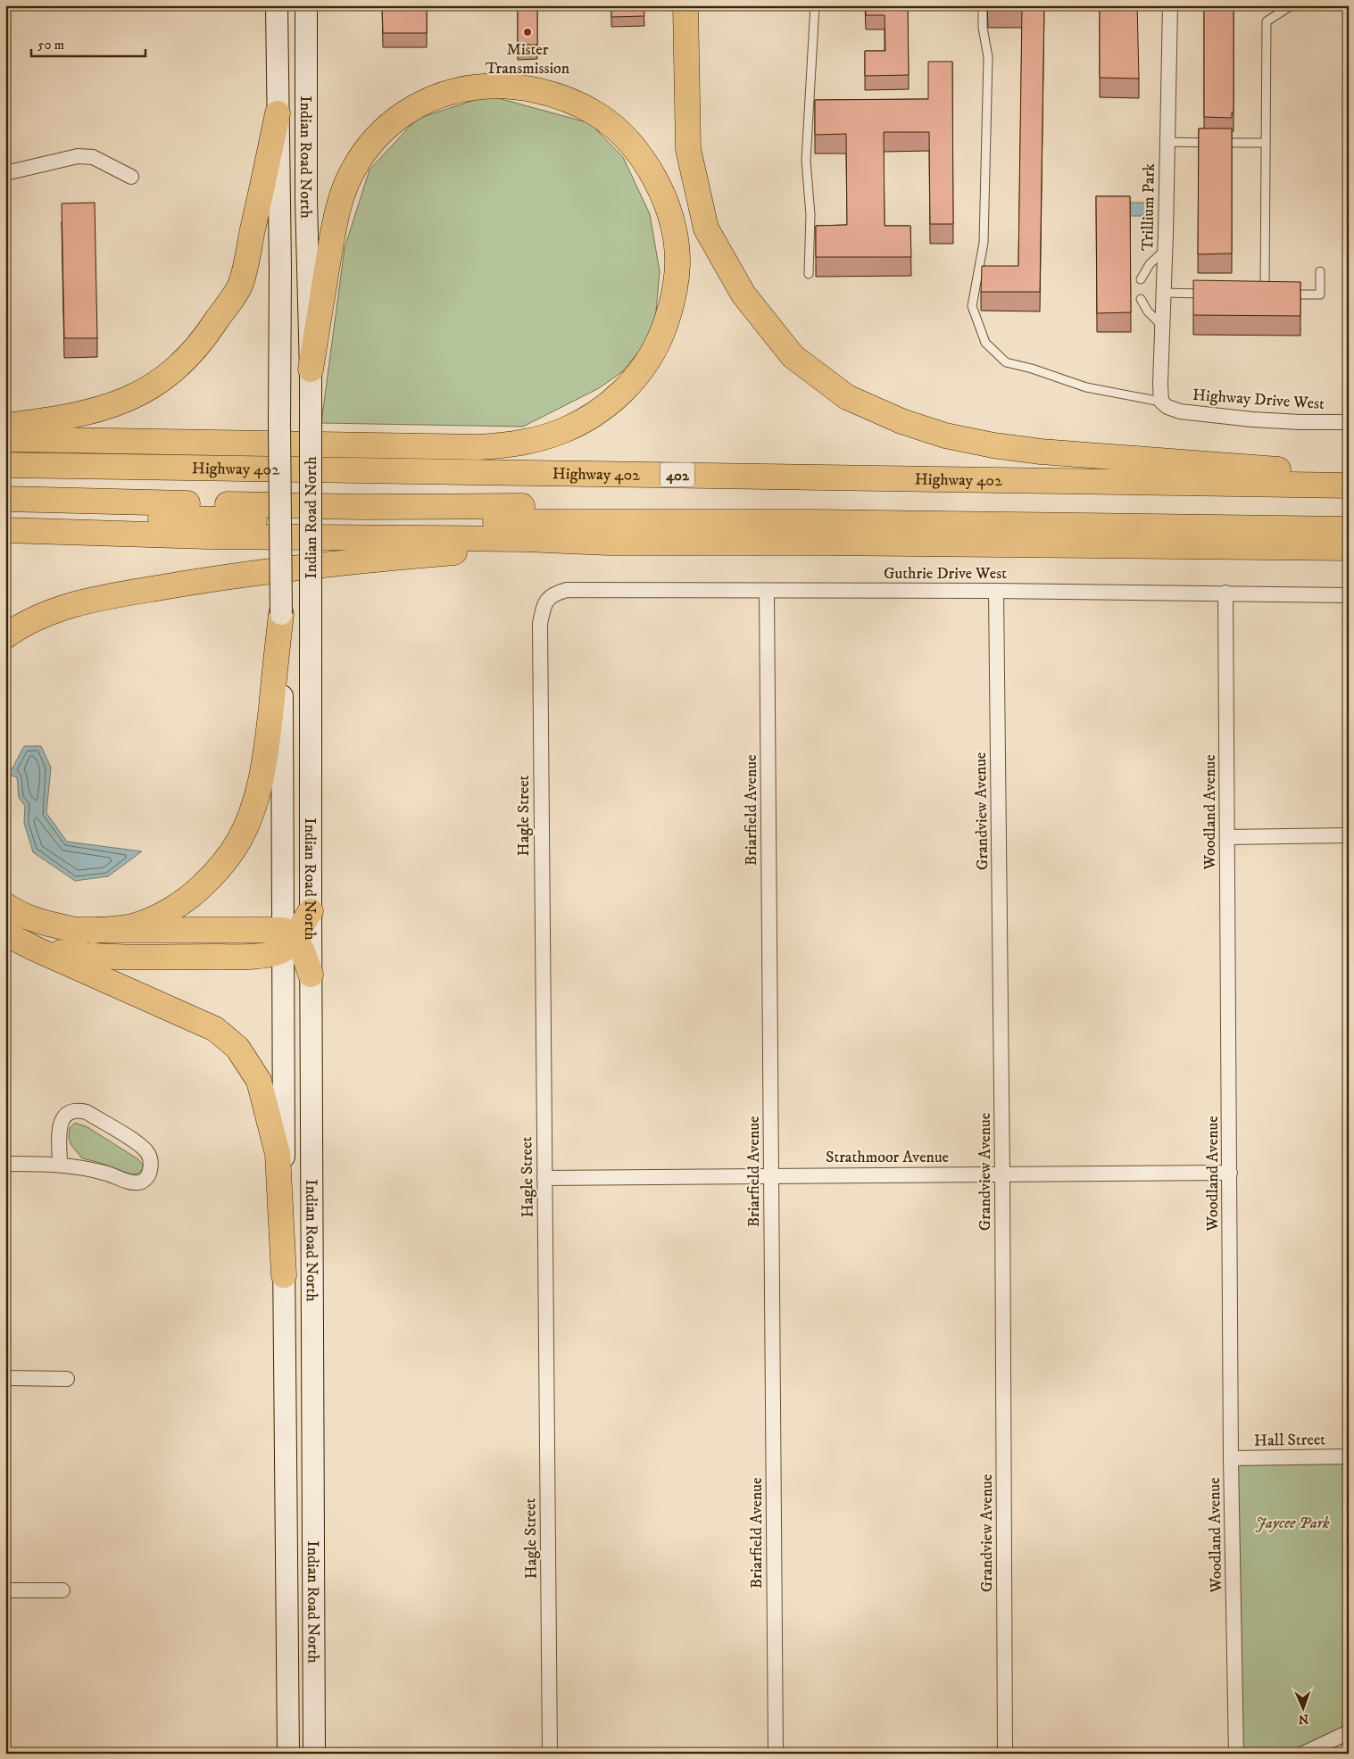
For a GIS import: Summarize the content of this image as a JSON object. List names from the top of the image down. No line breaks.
{"streets":{"highway":["Highway 402","402"],"main road":["Indian Road North"],"street":["Trillium Park","Highway Drive West","Guthrie Drive West","Briarfield Avenue","Grandview Avenue","Woodland Avenue","Hagle Street","Strathmoor Avenue","Hall Street"]},"crossings":[["Trillium Park","Highway Drive West"],["Guthrie Drive West","Briarfield Avenue"],["Guthrie Drive West","Grandview Avenue"],["Guthrie Drive West","Woodland Avenue"],["Guthrie Drive West","Hagle Street"],["Briarfield Avenue","Strathmoor Avenue"],["Grandview Avenue","Strathmoor Avenue"],["Woodland Avenue","Strathmoor Avenue"],["Woodland Avenue","Hall Street"],["Hagle Street","Strathmoor Avenue"]],"parks":["Jaycee Park"],"places":["Mister Transmission"],"scale_bar":"50 m","north":"bottom"}
